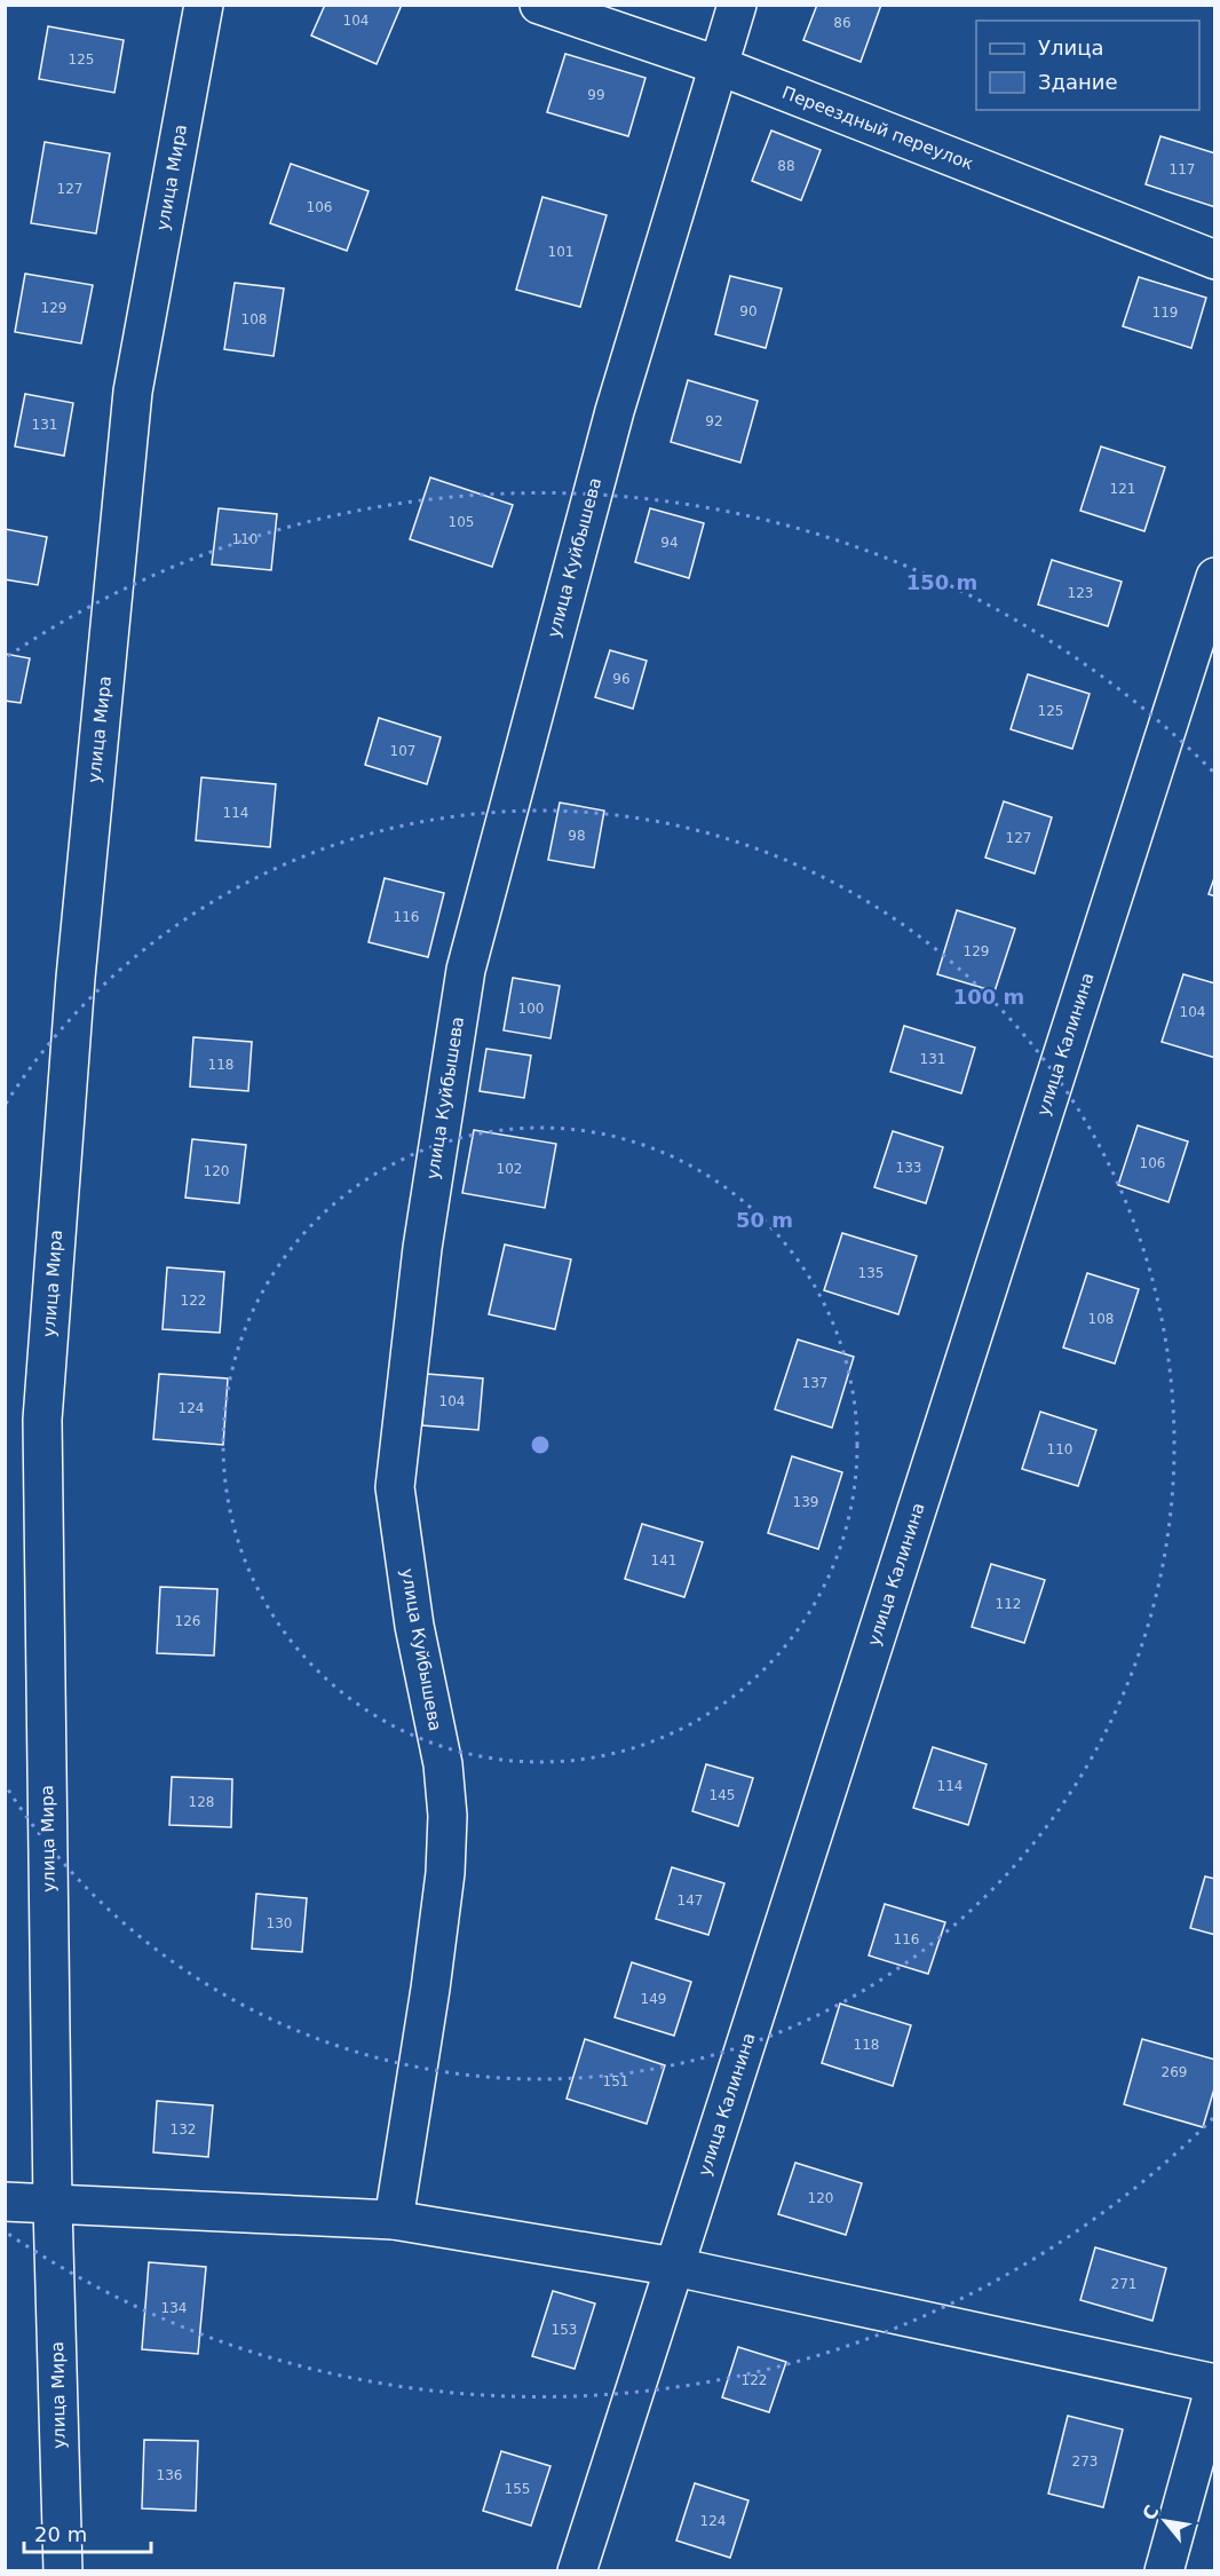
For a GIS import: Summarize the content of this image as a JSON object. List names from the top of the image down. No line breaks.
{"streets":{"street":["Переездный переулок","улица Мира","улица Куйбышева","улица Калинина"]},"crossings":[["Переездный переулок","улица Куйбышева"]],"house_numbers":["104","86","125","99","88","117","127","106","101","129","90","119","108","92","131","121","105","110","94","123","96","125","107","114","98","127","116","129","100","104","131","118","106","133","102","120","135","122","108","137","104","124","110","139","141","112","126","114","145","128","147","130","116","149","118","269","151","132","120","271","134","153","122","273","136","155","124"],"legend":["Улица","Здание"],"scale_bar":"20 m","north":"top left","rings":["150 m","100 m","50 m"]}
